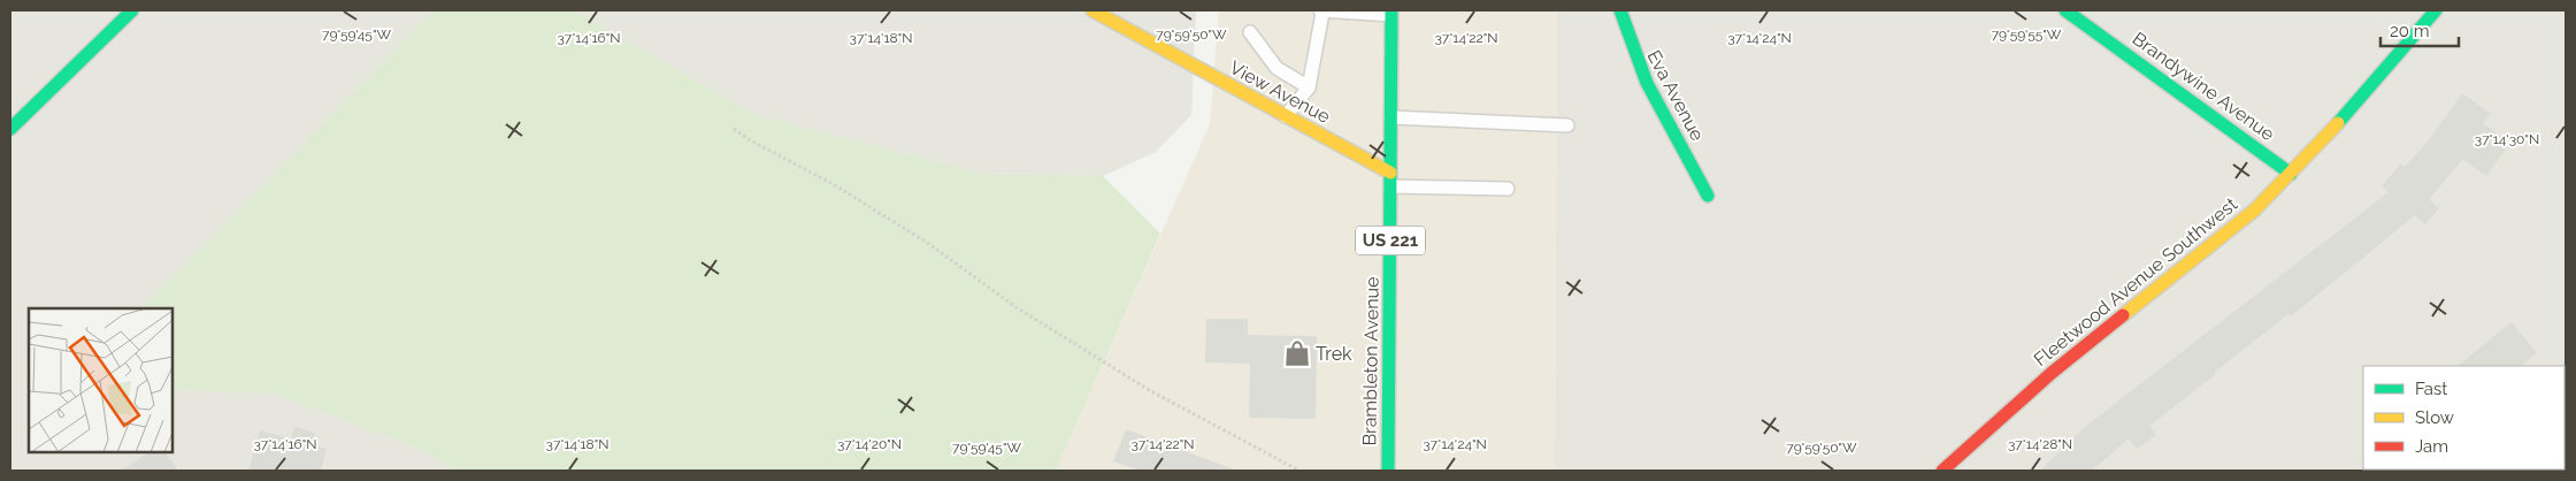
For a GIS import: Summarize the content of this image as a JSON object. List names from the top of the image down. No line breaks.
{"streets":{"street":["Brandywine Avenue","View Avenue","Eva Avenue","US 221","Fleetwood Avenue Southwest","Brambleton Avenue"]},"crossings":[["Brandywine Avenue","Fleetwood Avenue Southwest"],["View Avenue","Brambleton Avenue"]],"places":{"shop":["Trek"]},"legend":["Fast","Slow","Jam"],"scale_bar":"20 m","coordinates":["79°59'45\"W","79°59'50\"W","79°59'55\"W","37°14'24\"N","37°14'16\"N","37°14'18\"N","37°14'22\"N","37°14'30\"N","37°14'20\"N","37°14'28\"N"]}
